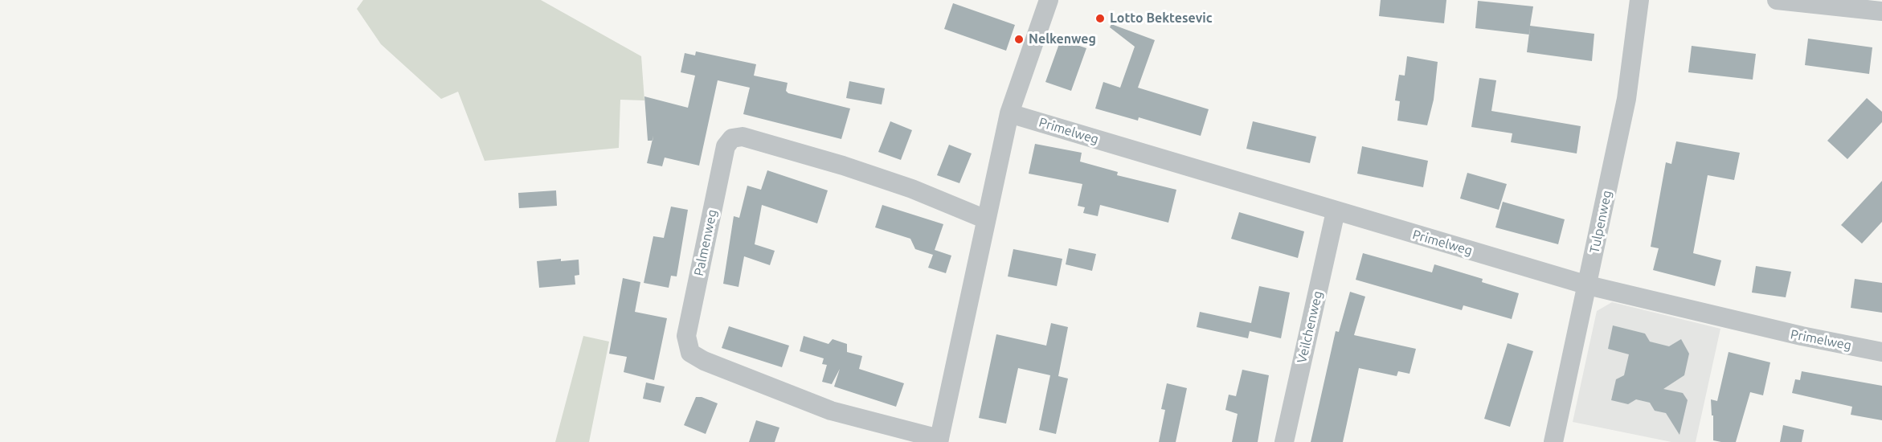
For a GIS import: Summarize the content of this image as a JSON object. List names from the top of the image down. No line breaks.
{"streets":{"street":["Primelweg","Tulpenweg","Palmenweg","Veilchenweg"]},"crossings":[["Primelweg","Tulpenweg"],["Primelweg","Veilchenweg"]],"places":["Lotto Bektesevic","Nelkenweg"]}
